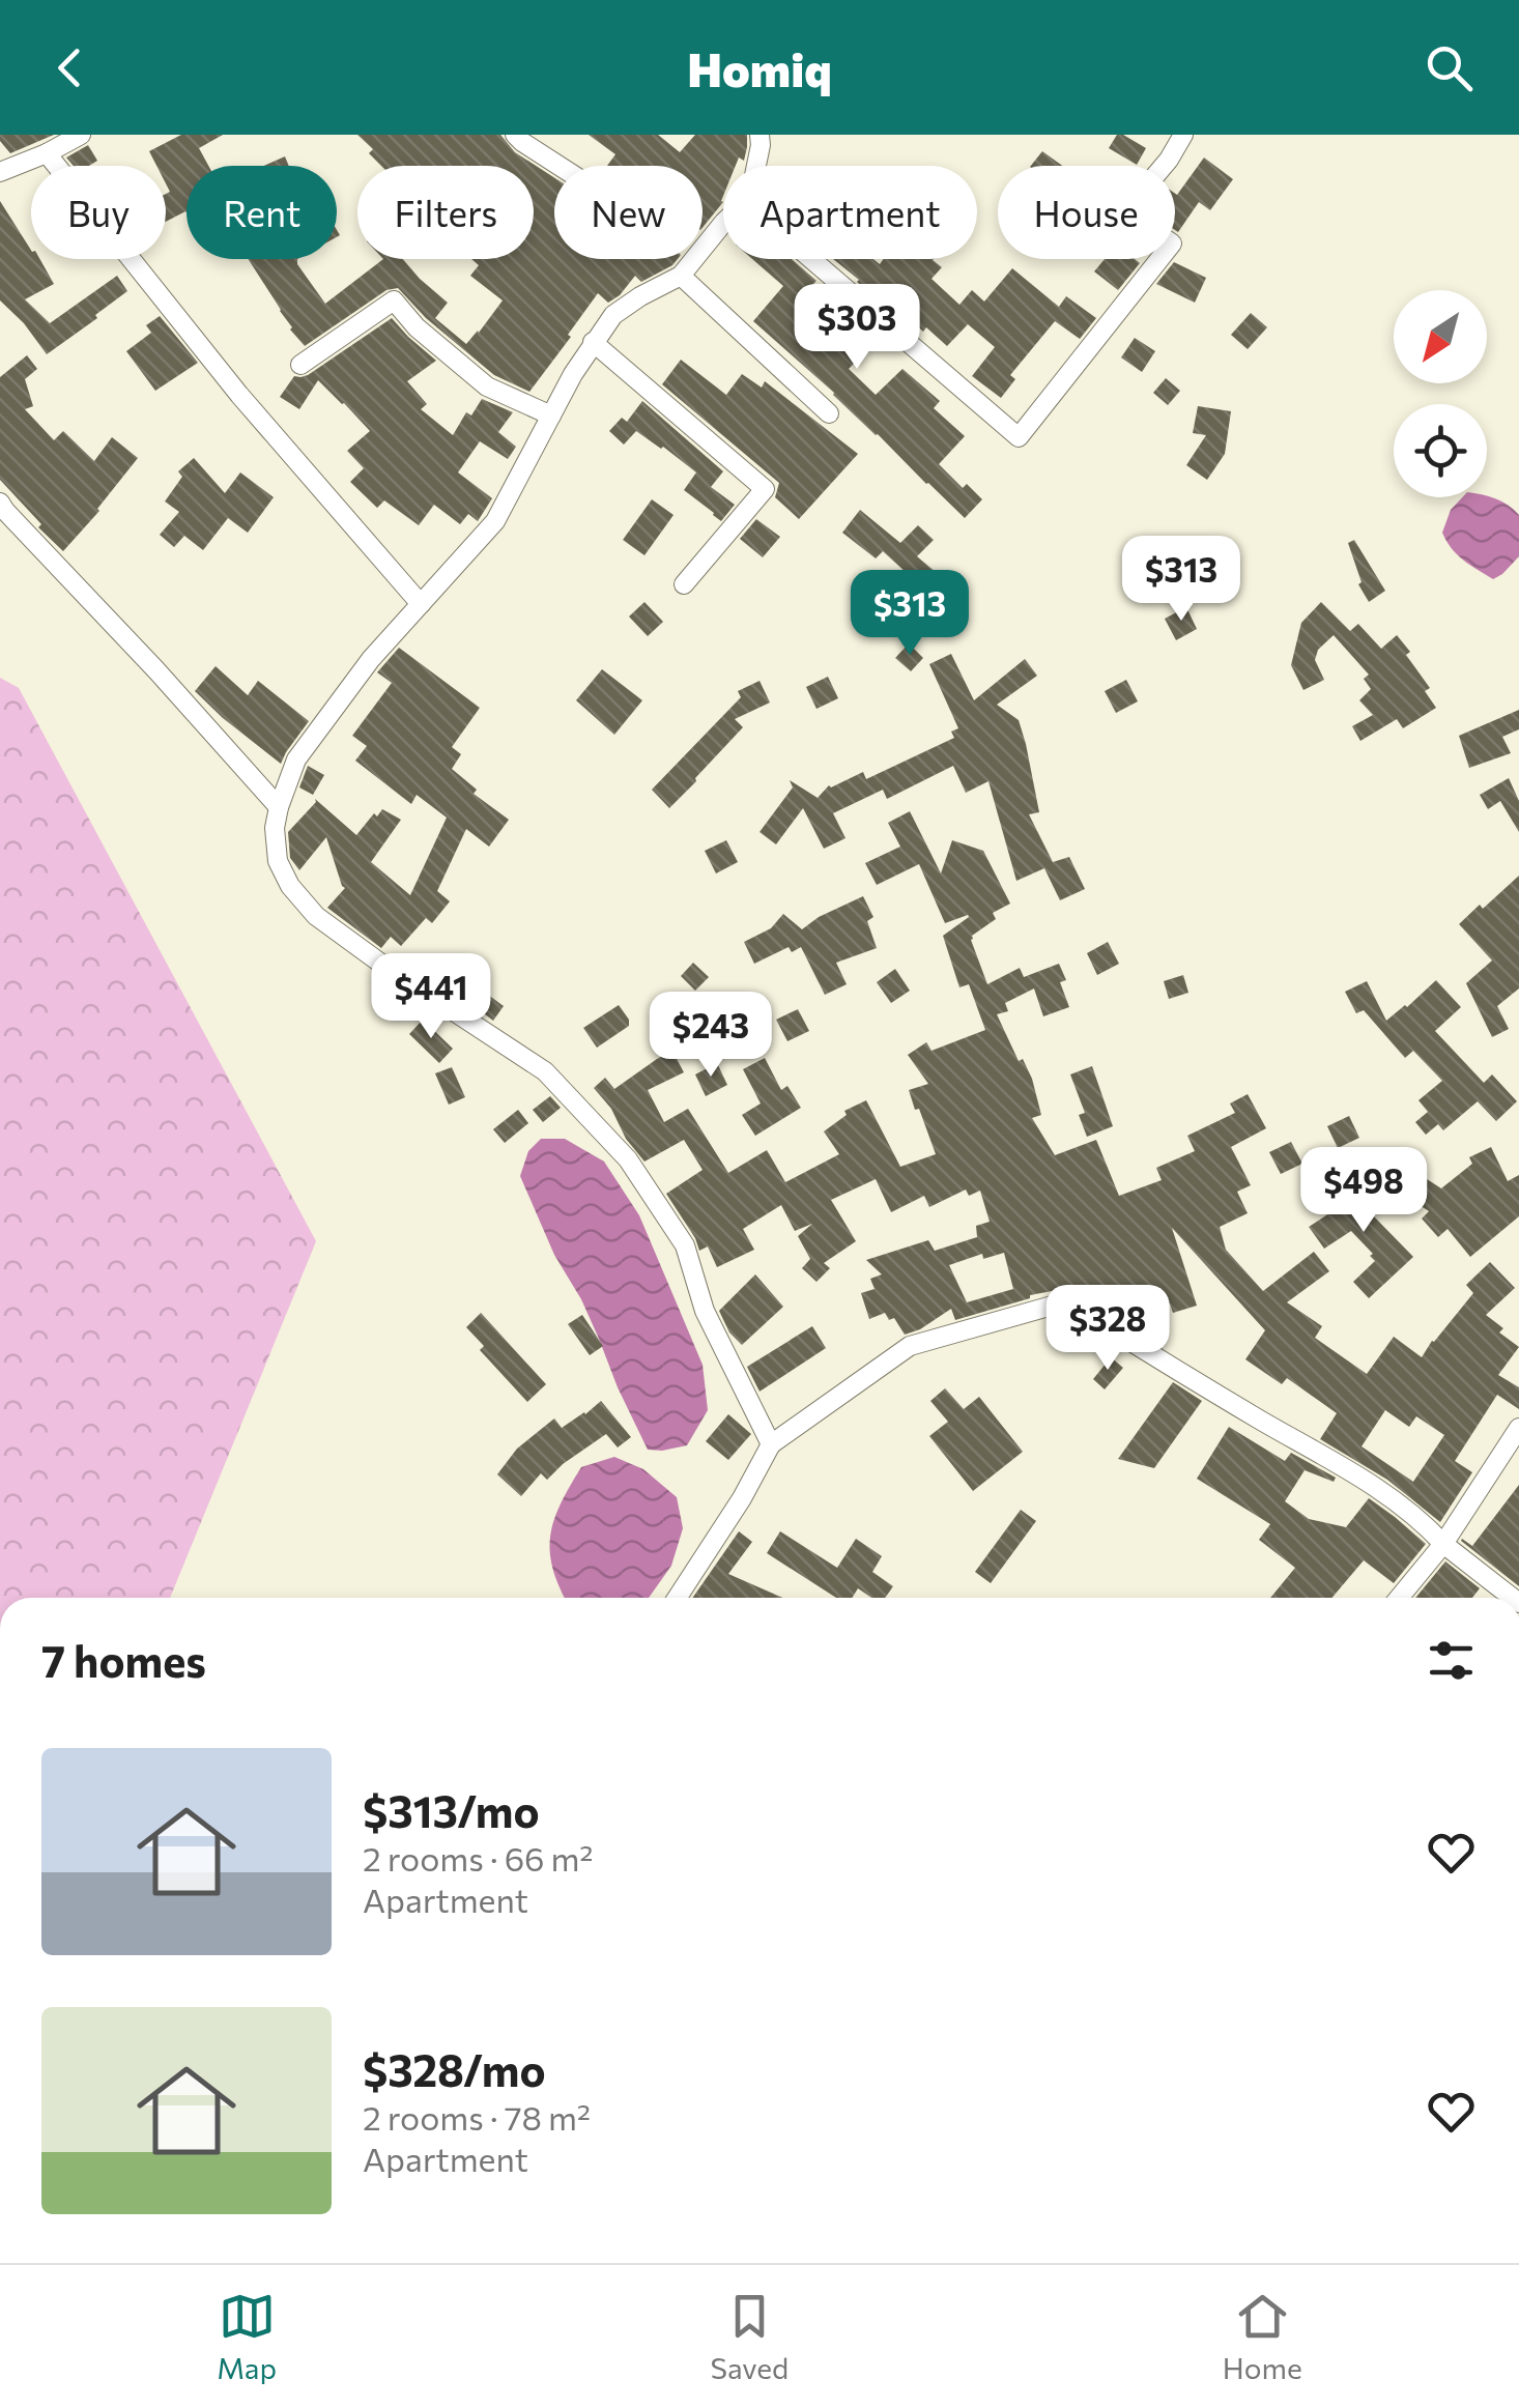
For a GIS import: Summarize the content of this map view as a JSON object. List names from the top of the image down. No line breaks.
{"north":"bottom left","page":{"header":"Homiq","chip":["Buy","Rent","Filters","New","Apartment","House"],"price":["$303","$313","$313","$441","$243","$498","$328"],"heading":"7 homes","list":[{"name":"$313/mo","note":"2 rooms · 66 m² · Apartment"},{"name":"$328/mo","note":"2 rooms · 78 m² · Apartment"}],"tabs":["Map","Saved","Home"]}}
